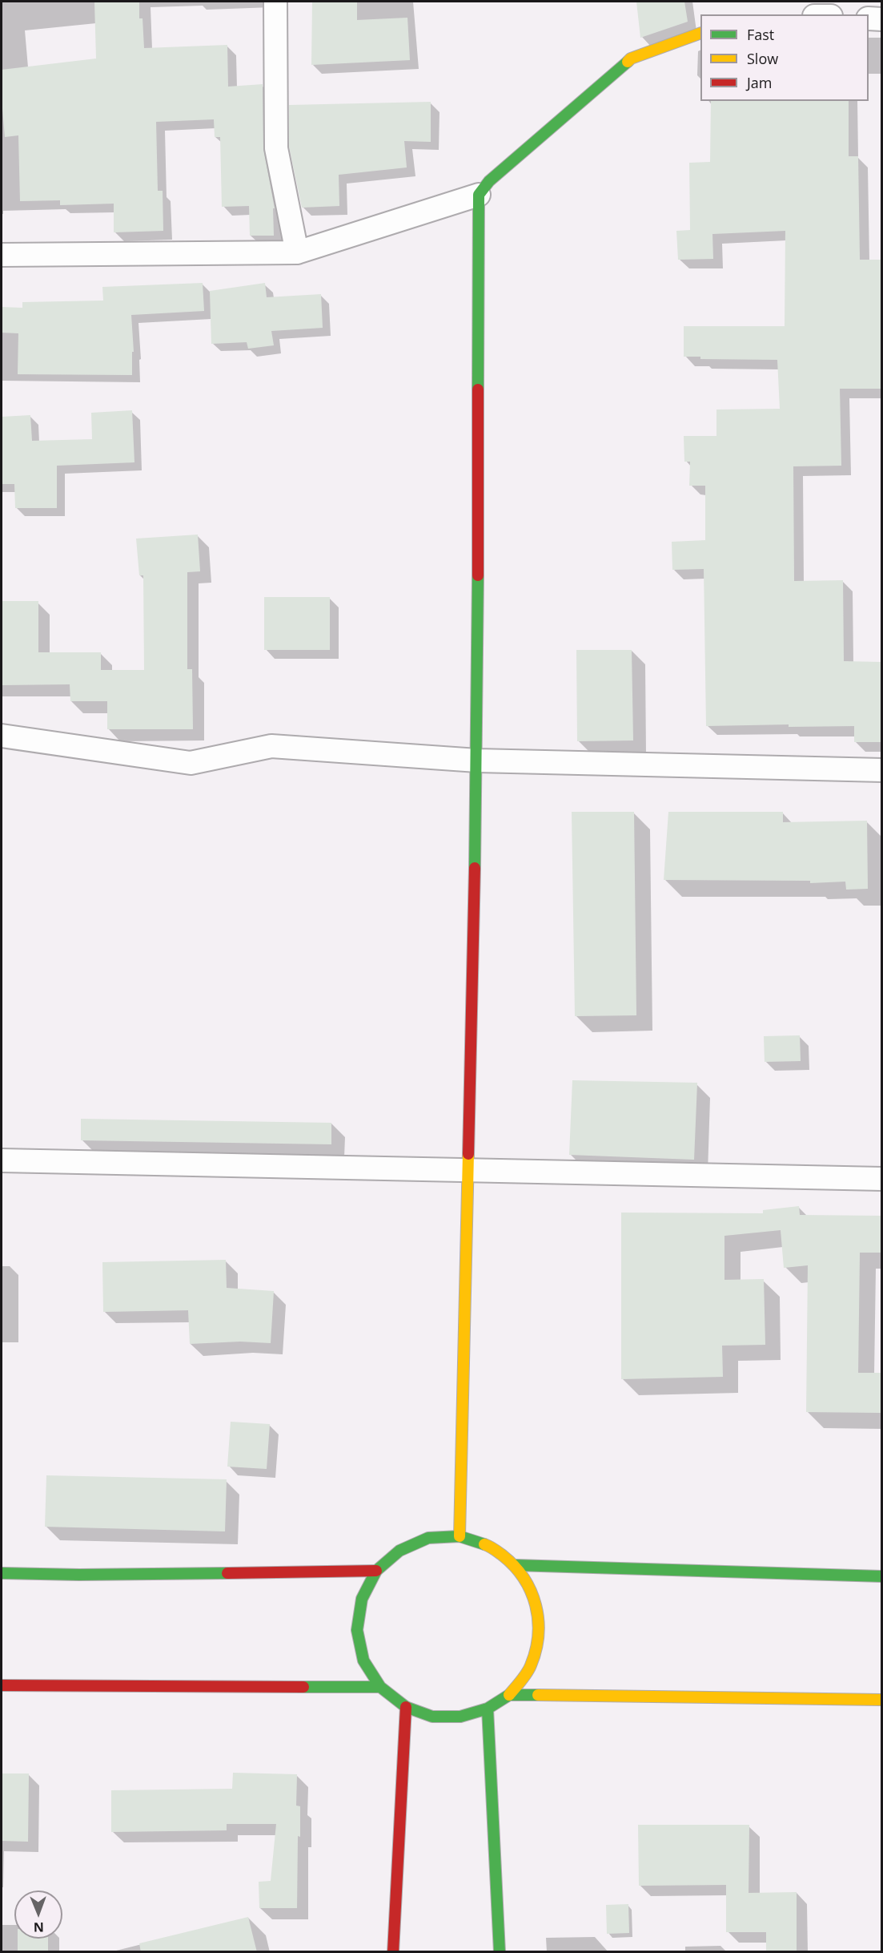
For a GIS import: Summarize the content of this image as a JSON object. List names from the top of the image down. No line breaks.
{"legend":["Fast","Slow","Jam"],"north":"bottom"}
